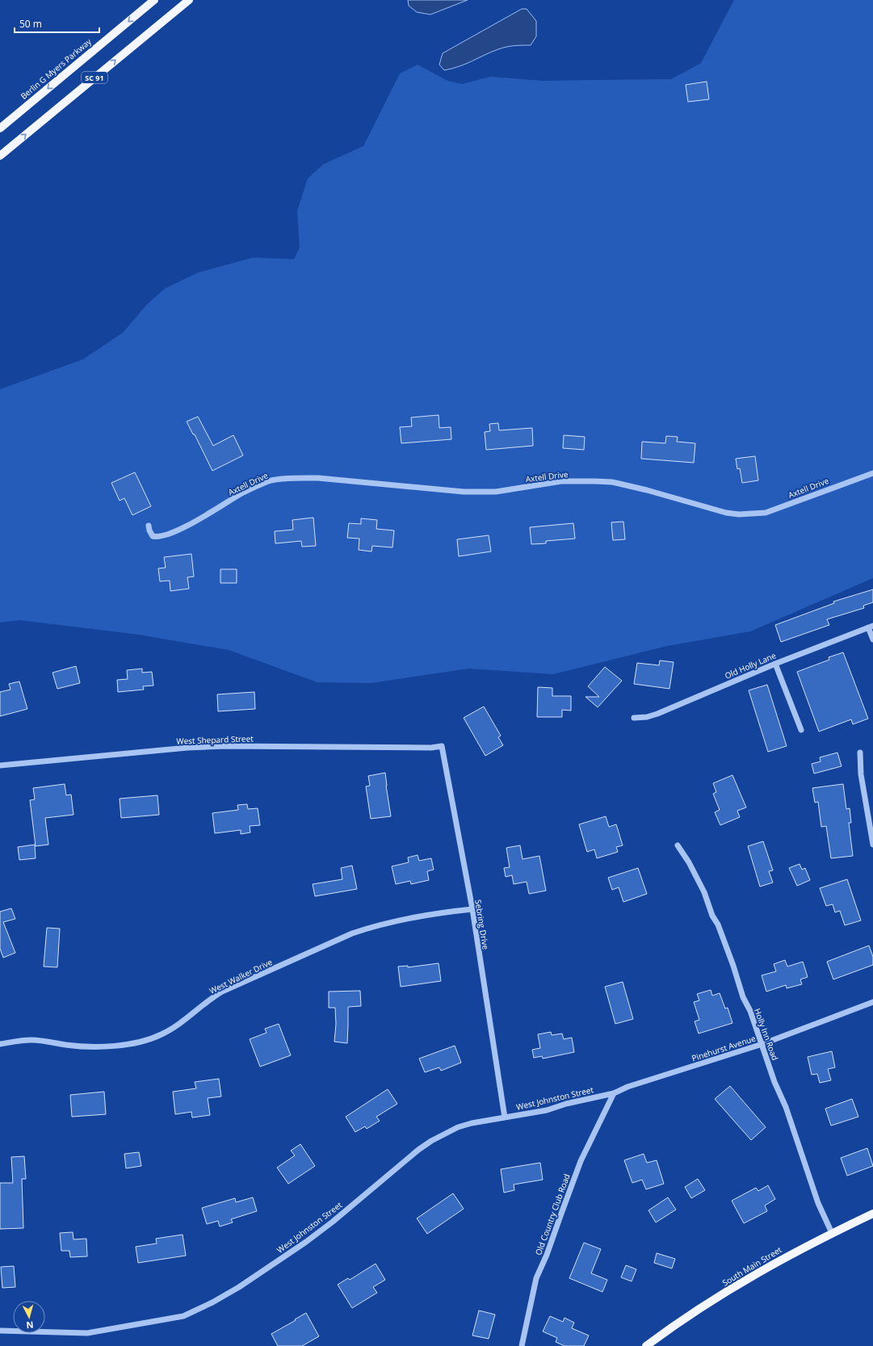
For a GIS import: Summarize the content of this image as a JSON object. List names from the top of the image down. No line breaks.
{"streets":{"main road":["Berlin G Myers Parkway","SC 91","South Main Street"],"street":["Axtell Drive","Old Holly Lane","West Shepard Street","Sebring Drive","West Walker Drive","Holly Inn Road","Pinehurst Avenue","West Johnston Street","Old Country Club Road"]},"crossings":[["West Shepard Street","Sebring Drive"],["Sebring Drive","West Walker Drive"],["Sebring Drive","West Johnston Street"],["Holly Inn Road","Pinehurst Avenue"],["Holly Inn Road","South Main Street"],["Pinehurst Avenue","West Johnston Street"],["Pinehurst Avenue","Old Country Club Road"],["West Johnston Street","Old Country Club Road"]],"scale_bar":"50 m","north":"bottom"}
